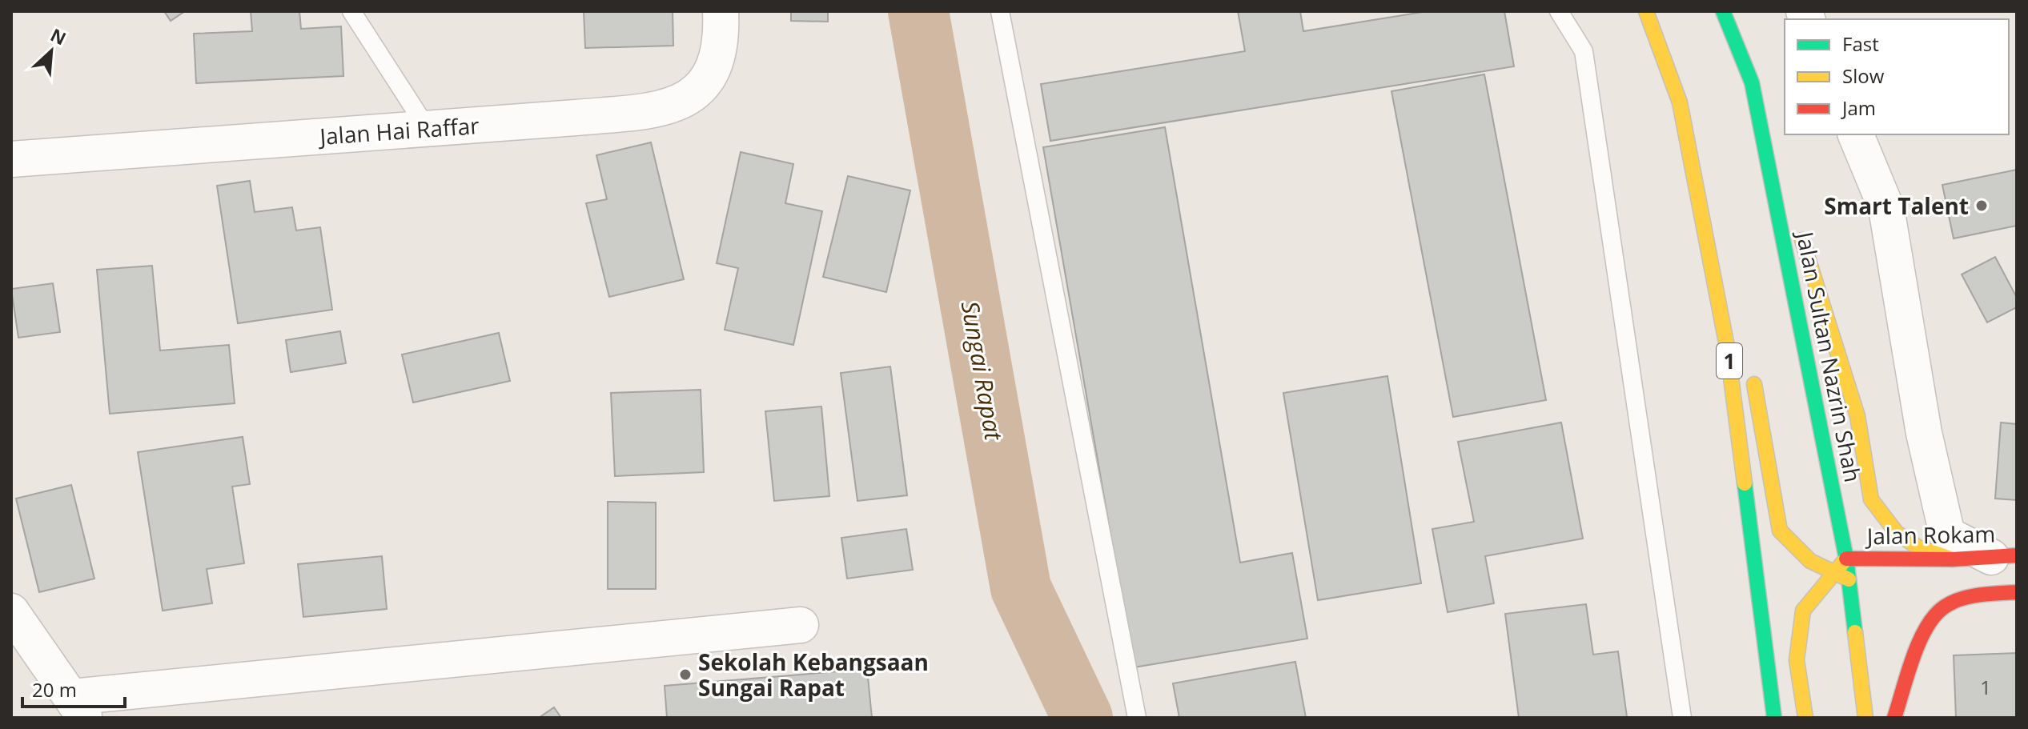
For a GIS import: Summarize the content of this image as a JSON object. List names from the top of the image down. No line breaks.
{"streets":{"main road":["Jalan Sultan Nazrin Shah","1","Jalan Rokam"],"street":["Jalan Hai Raffar"]},"crossings":[["Jalan Sultan Nazrin Shah","Jalan Rokam"]],"water":["Sungai Rapat"],"places":["Smart Talent","Sekolah Kebangsaan Sungai Rapat"],"house_numbers":["1"],"legend":["Fast","Slow","Jam"],"scale_bar":"20 m","north":"top right"}
